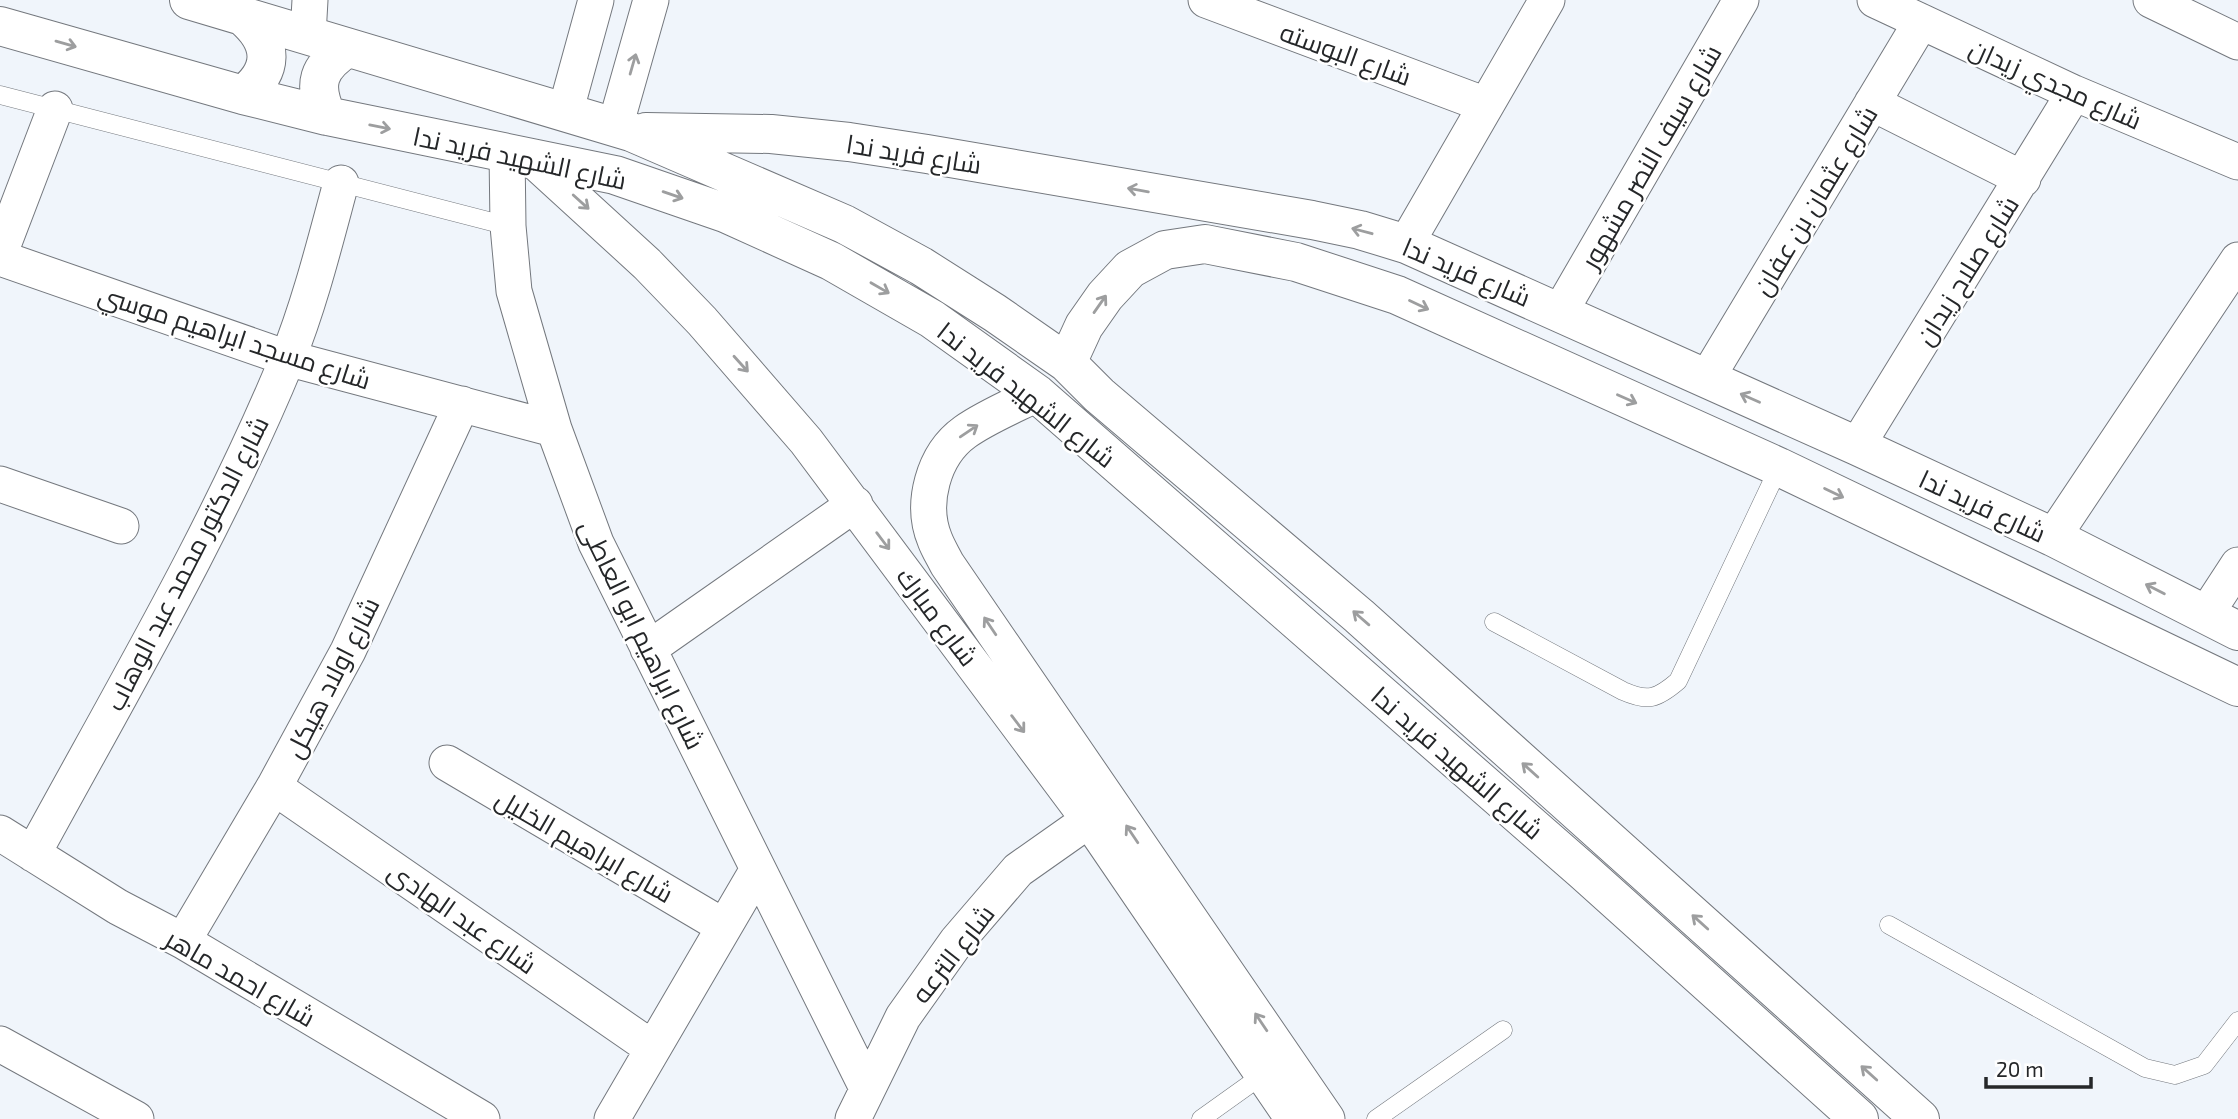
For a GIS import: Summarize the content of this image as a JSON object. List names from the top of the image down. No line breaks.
{"streets":{"main road":["شارع فريد ندا","شارع الشهيد فريد ندا"],"street":["شارع البوسته","شارع مجدي زيدان","شارع سيف النصر مشهور","شارع عثمان بن عفان","شارع صلاح زيدان","شارع مسجد ابراهيم موسي","شارع الدكتور محمد عبد الوهاب","شارع مبارك","شارع ابراهيم ابو العاطى","شارع اولاد هيكل","شارع ابراهيم الخليل","شارع عبد الهادى","شارع الترعه","شارع احمد ماهر"]},"crossings":[["شارع مجدي زيدان","شارع عثمان بن عفان"],["شارع مجدي زيدان","شارع صلاح زيدان"],["شارع فريد ندا","شارع سيف النصر مشهور"],["شارع فريد ندا","شارع الشهيد فريد ندا"],["شارع فريد ندا","شارع عثمان بن عفان"],["شارع فريد ندا","شارع صلاح زيدان"],["شارع الشهيد فريد ندا","شارع مبارك"],["شارع الشهيد فريد ندا","شارع ابراهيم ابو العاطى"],["شارع مسجد ابراهيم موسي","شارع الدكتور محمد عبد الوهاب"],["شارع مسجد ابراهيم موسي","شارع ابراهيم ابو العاطى"],["شارع مسجد ابراهيم موسي","شارع اولاد هيكل"],["شارع الدكتور محمد عبد الوهاب","شارع احمد ماهر"],["شارع مبارك","شارع ابراهيم ابو العاطى"],["شارع مبارك","شارع الترعه"],["شارع ابراهيم ابو العاطى","شارع الترعه"],["شارع اولاد هيكل","شارع عبد الهادى"],["شارع اولاد هيكل","شارع احمد ماهر"]],"scale_bar":"20 m"}
